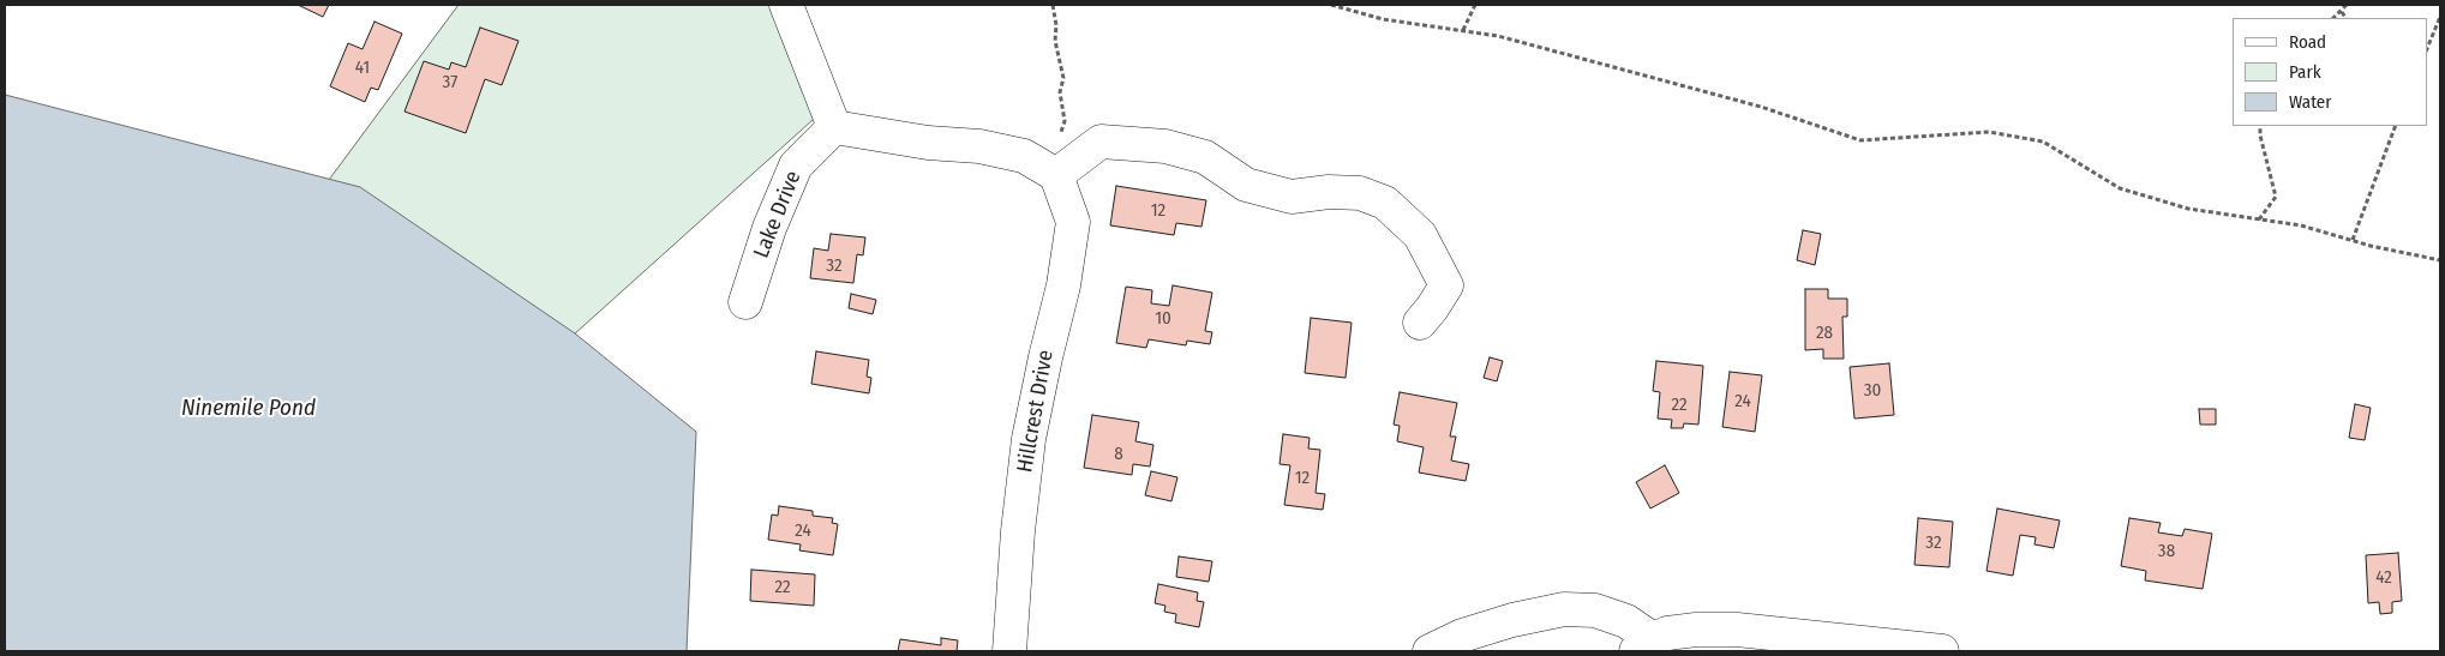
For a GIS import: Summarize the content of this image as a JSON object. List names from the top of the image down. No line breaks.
{"streets":{"street":["Lake Drive","Hillcrest Drive"]},"water":["Ninemile Pond"],"house_numbers":["41","37","12","32","10","28","30","24","22","8","12","24","32","38","42","22"],"legend":["Road","Park","Water"]}
